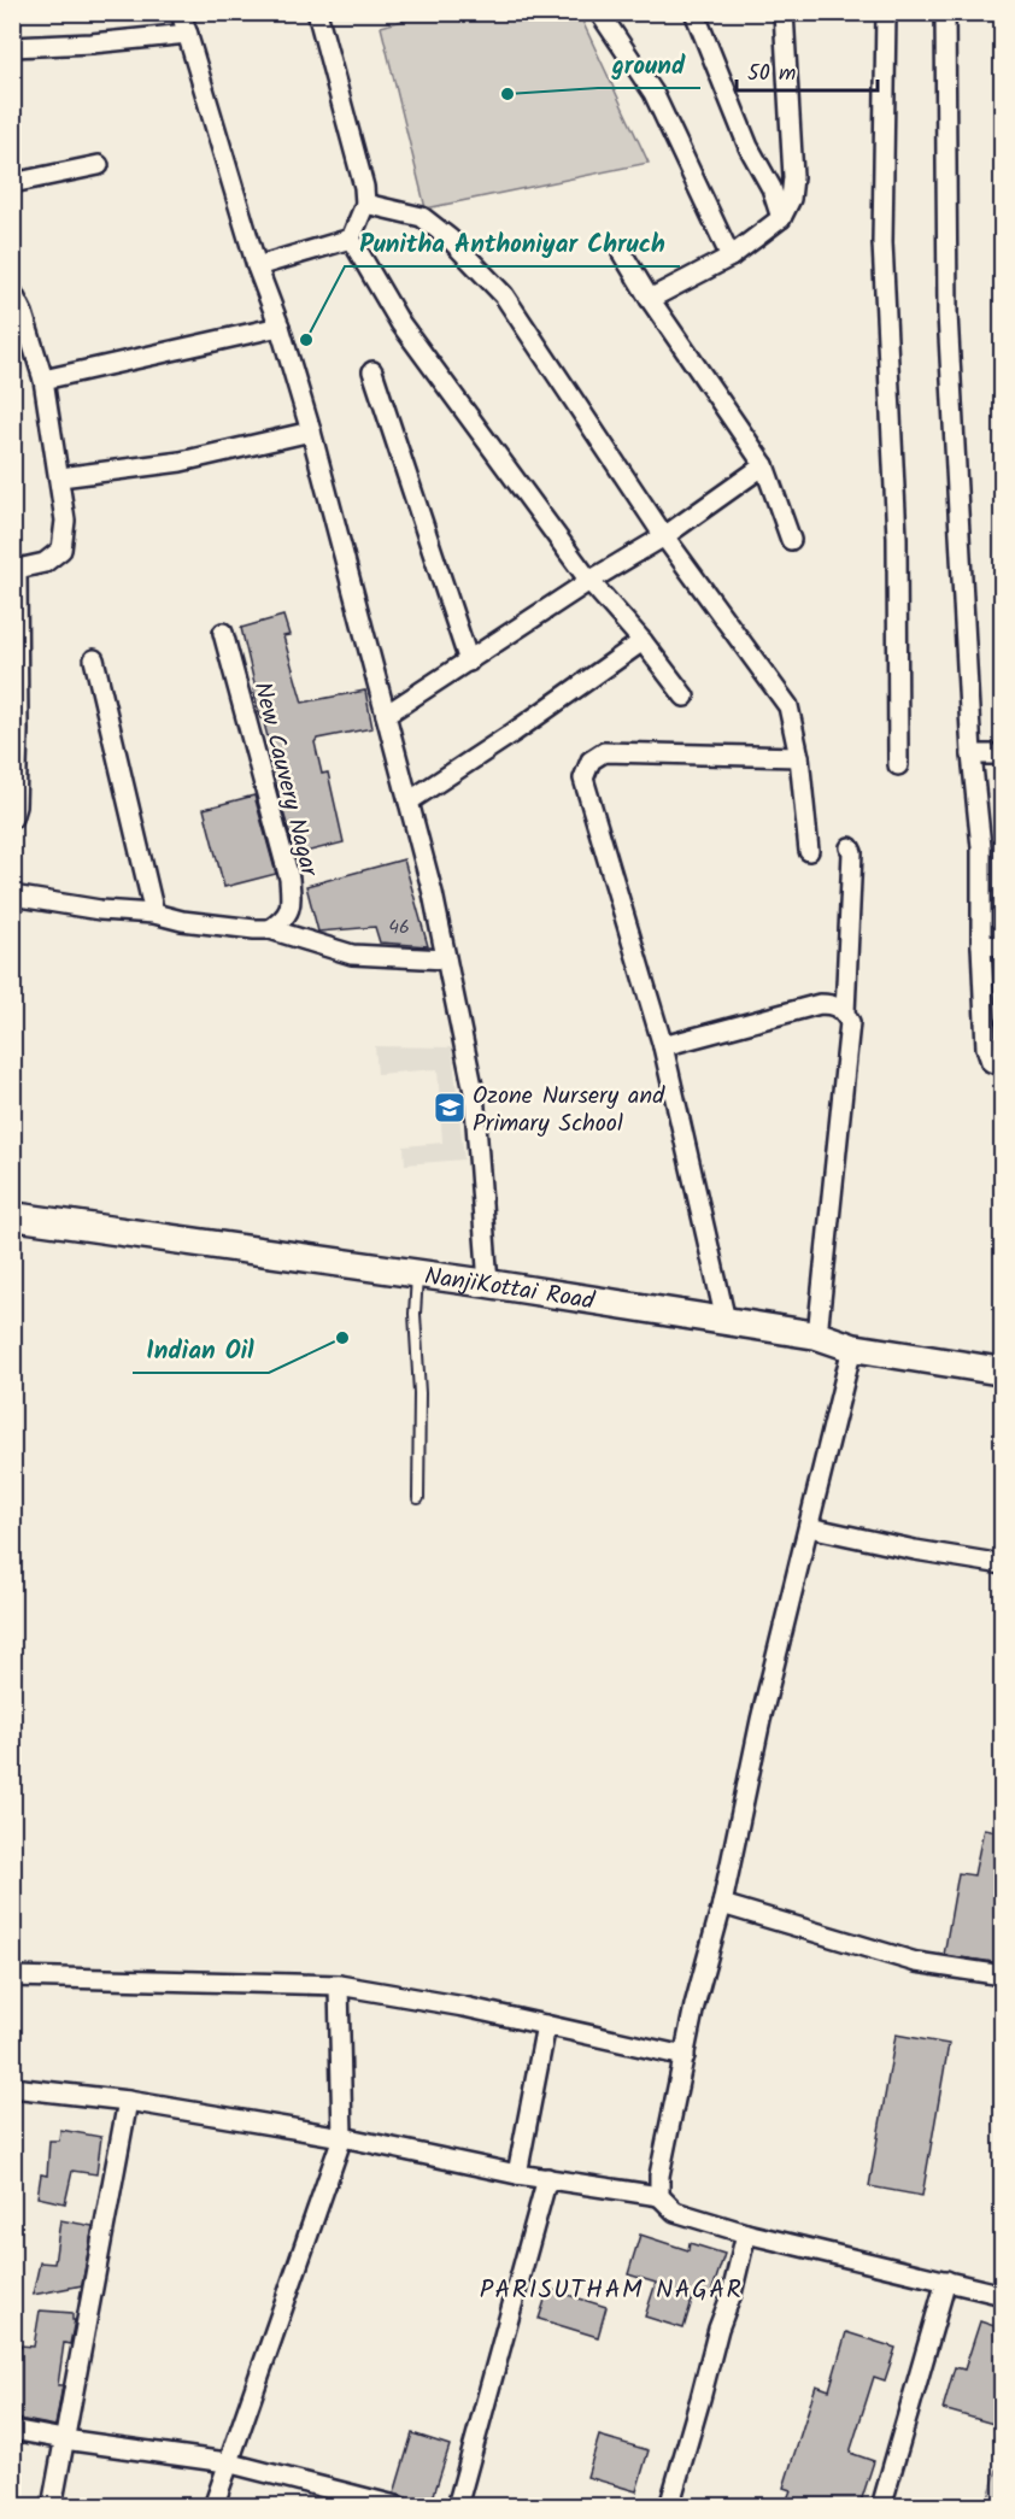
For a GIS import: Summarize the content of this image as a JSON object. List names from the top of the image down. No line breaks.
{"streets":{"main road":["NanjiKottai Road"],"street":["New Cauvery Nagar"]},"districts":["PARISUTHAM NAGAR"],"places":{"other":["ground","Punitha Anthoniyar Chruch","Indian Oil"],"school or university":["Ozone Nursery and Primary School"]},"house_numbers":["46"],"scale_bar":"50 m"}
